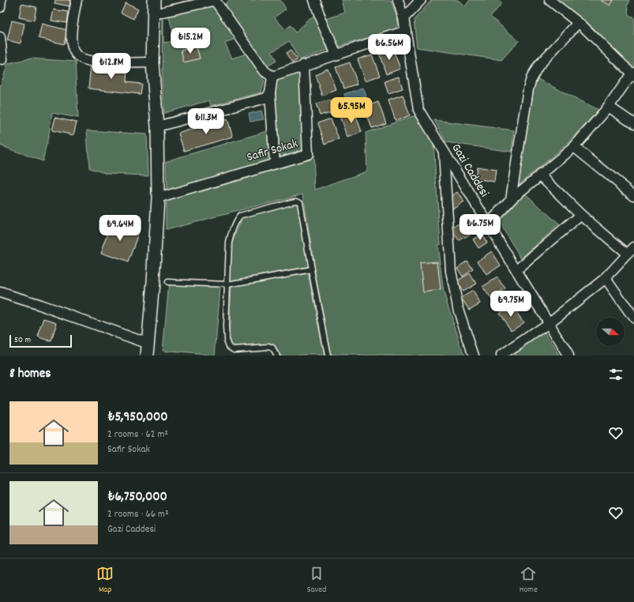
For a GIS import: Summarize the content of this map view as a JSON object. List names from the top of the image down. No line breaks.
{"streets":{"street":["Safir Sokak","Gazi Caddesi"]},"scale_bar":"50 m","north":"right","page":{"price":["₺15.2M","₺6.56M","₺12.8M","₺5.95M","₺11.3M","₺6.75M","₺9.64M","₺9.75M"],"scale":"50 m","heading":"8 homes","list":[{"name":"₺5,950,000","note":"2 rooms · 62 m² · Safir Sokak"},{"name":"₺6,750,000","note":"2 rooms · 66 m² · Gazi Caddesi"}],"tabs":["Map","Saved","Home"]}}
